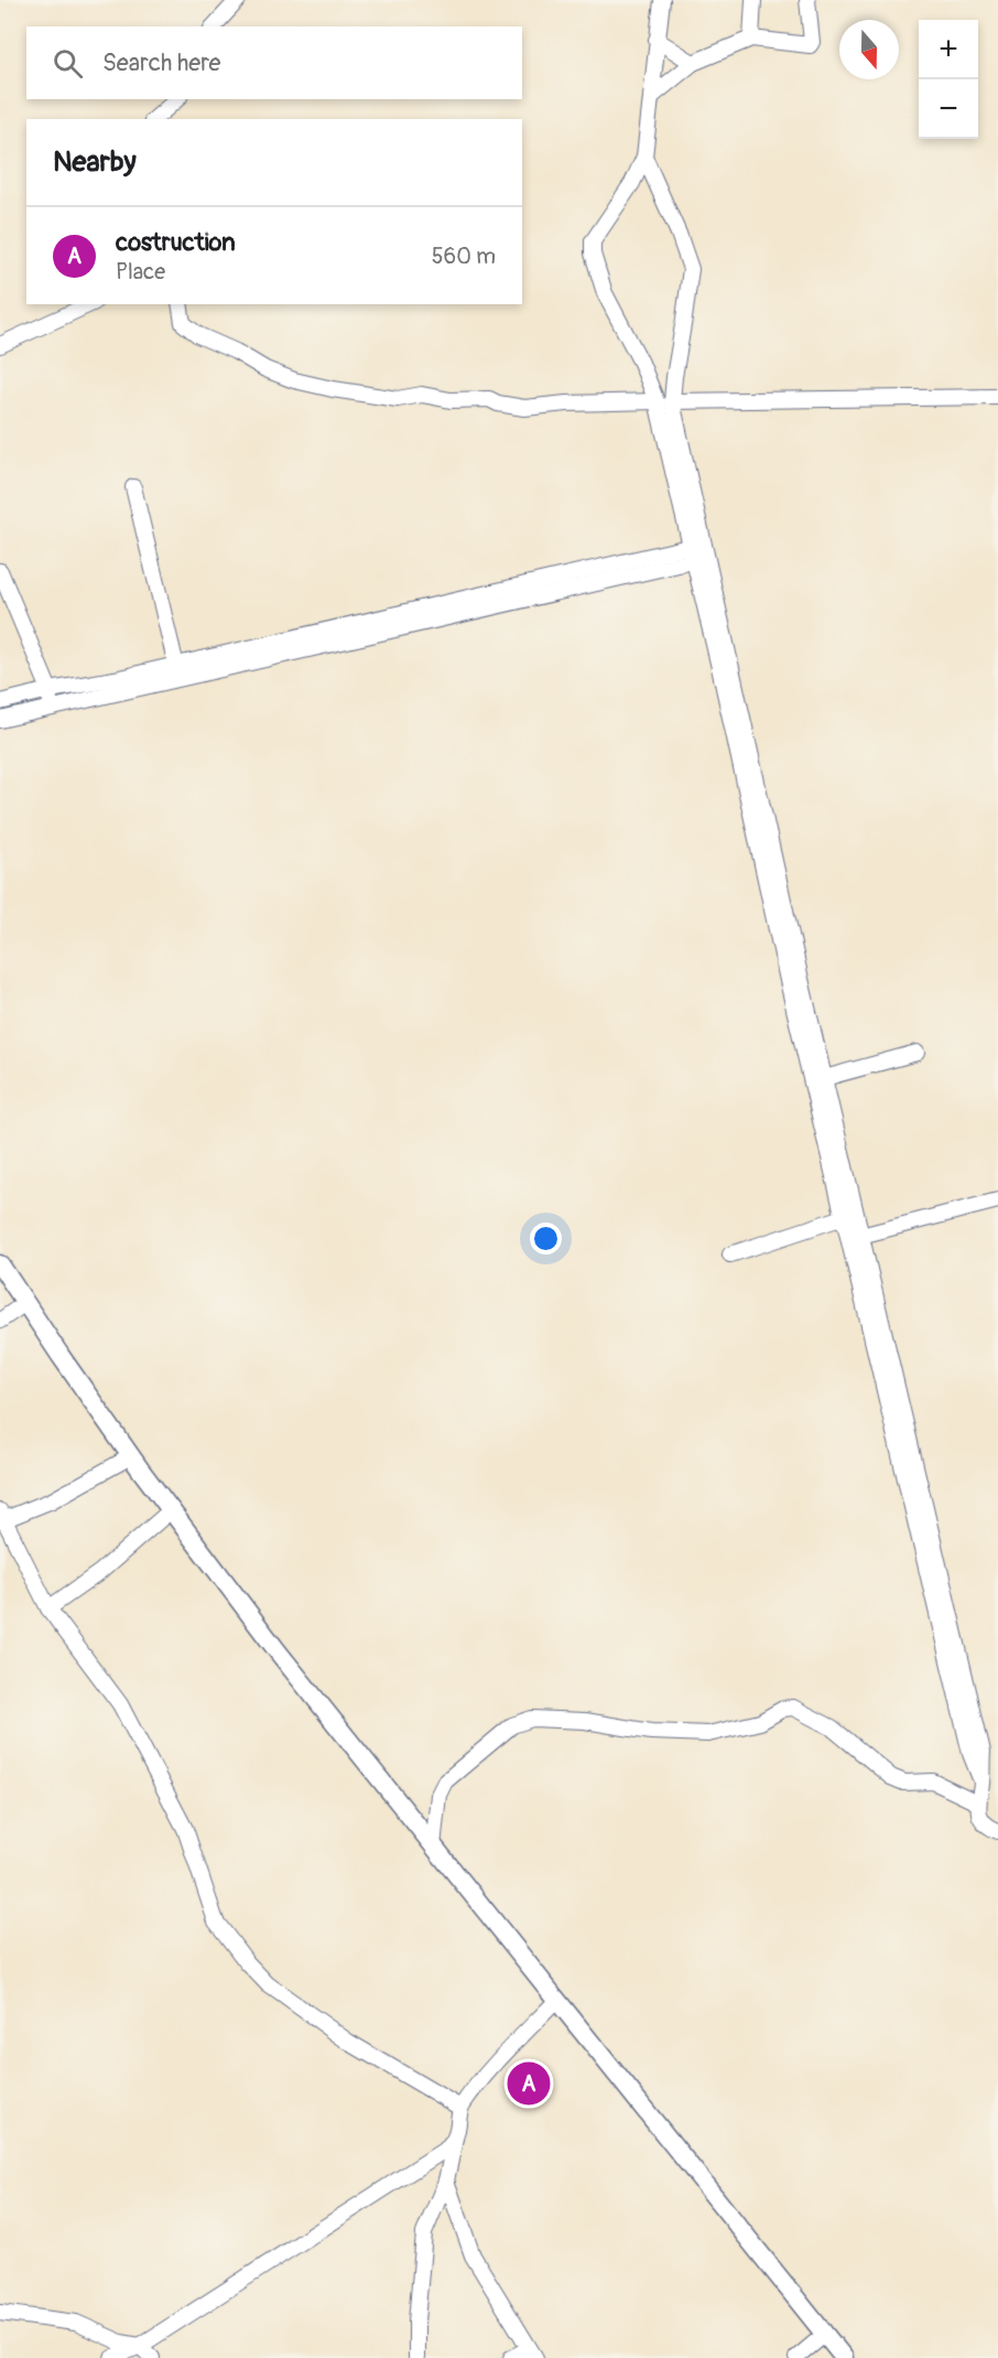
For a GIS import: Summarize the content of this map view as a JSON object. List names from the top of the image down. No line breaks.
{"north":"bottom","page":{"map_buttons":["+","−"],"search":"Search here","heading":"Nearby","list":[{"mark":"A","name":"costruction","note":"Place","value":"560 m"}],"pins":"A"}}
